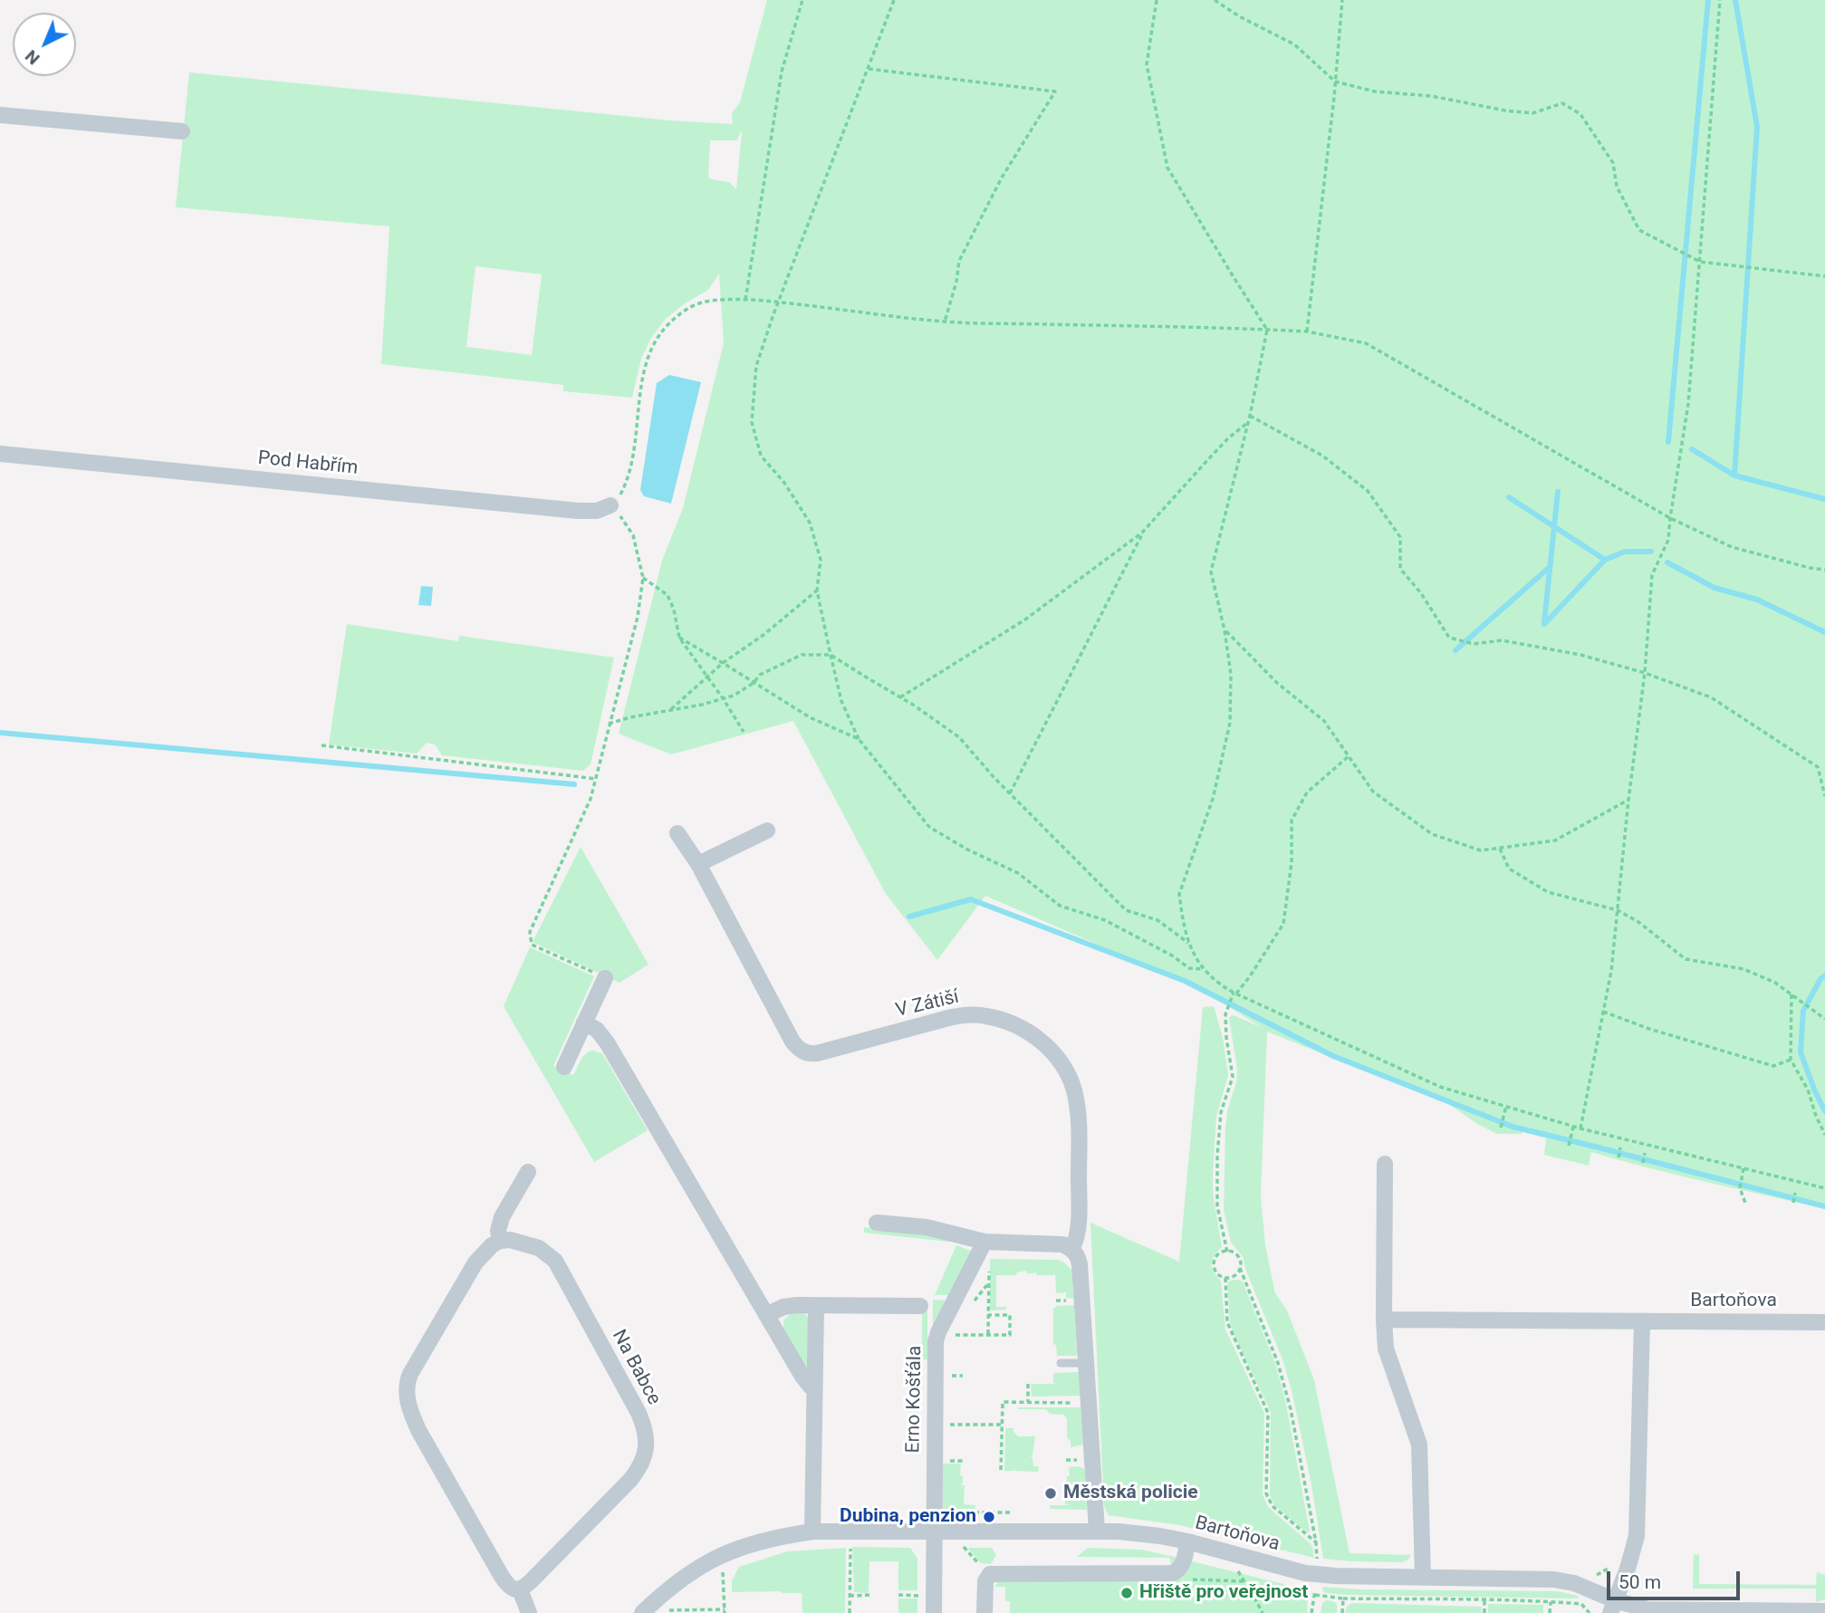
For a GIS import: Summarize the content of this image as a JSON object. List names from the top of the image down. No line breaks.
{"streets":{"street":["Pod Habřím","V Zátiší","Bartoňova","Na Babce","Erno Košťála"]},"crossings":[["Bartoňova","Erno Košťála"]],"places":["Městská policie","Dubina, penzion","Hřiště pro veřejnost"],"scale_bar":"50 m","north":"bottom left"}
